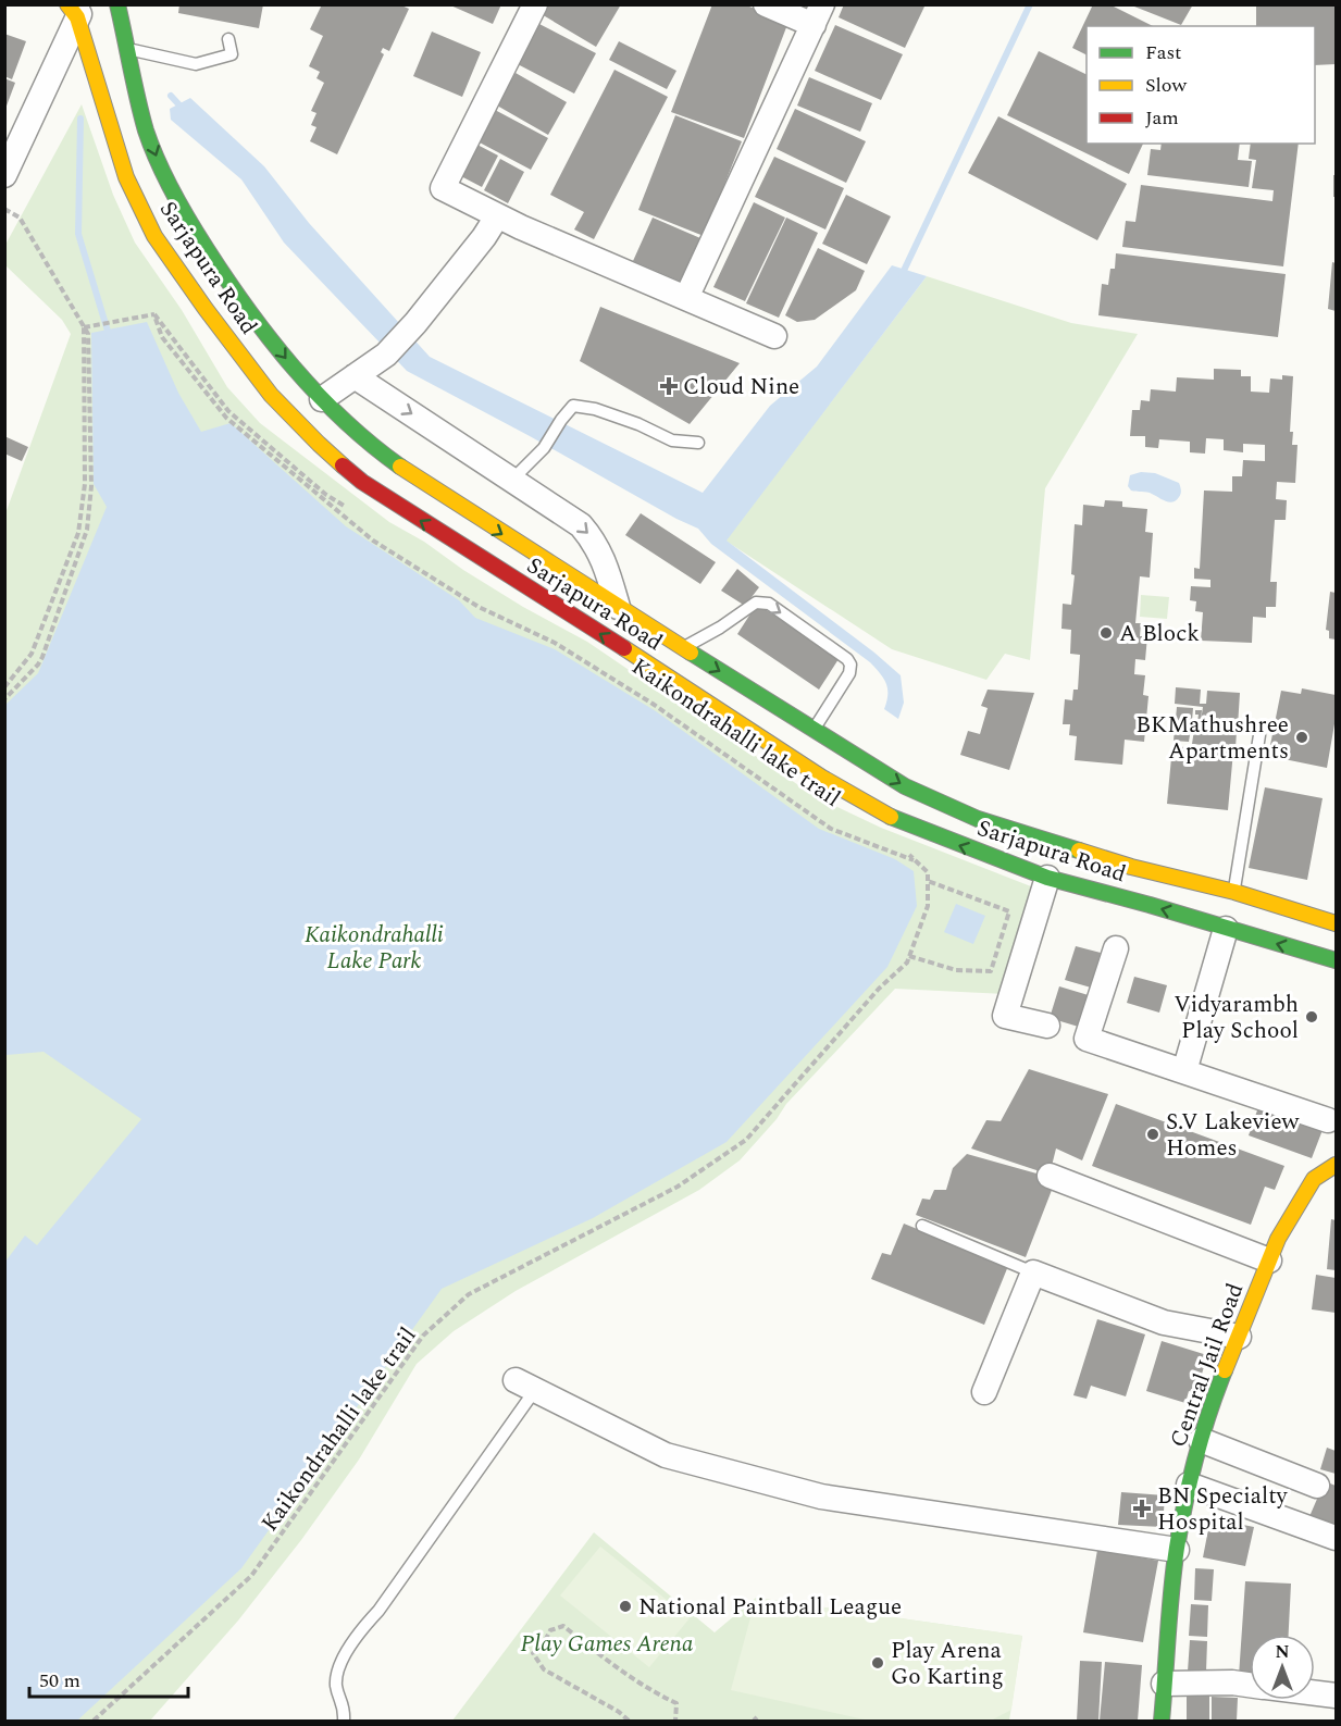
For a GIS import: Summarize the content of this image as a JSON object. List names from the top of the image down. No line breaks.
{"streets":{"main road":["Sarjapura Road","Central Jail Road"],"path":["Kaikondrahalli lake trail"]},"parks":["Kaikondrahalli Lake Park","Play Games Arena"],"places":{"health":["Cloud Nine","BN Specialty Hospital"],"other":["A Block","BKMathushree Apartments","Vidyarambh Play School","S.V Lakeview Homes","National Paintball League","Play Arena Go Karting"]},"legend":["Fast","Slow","Jam"],"scale_bar":"50 m","north":"top"}
